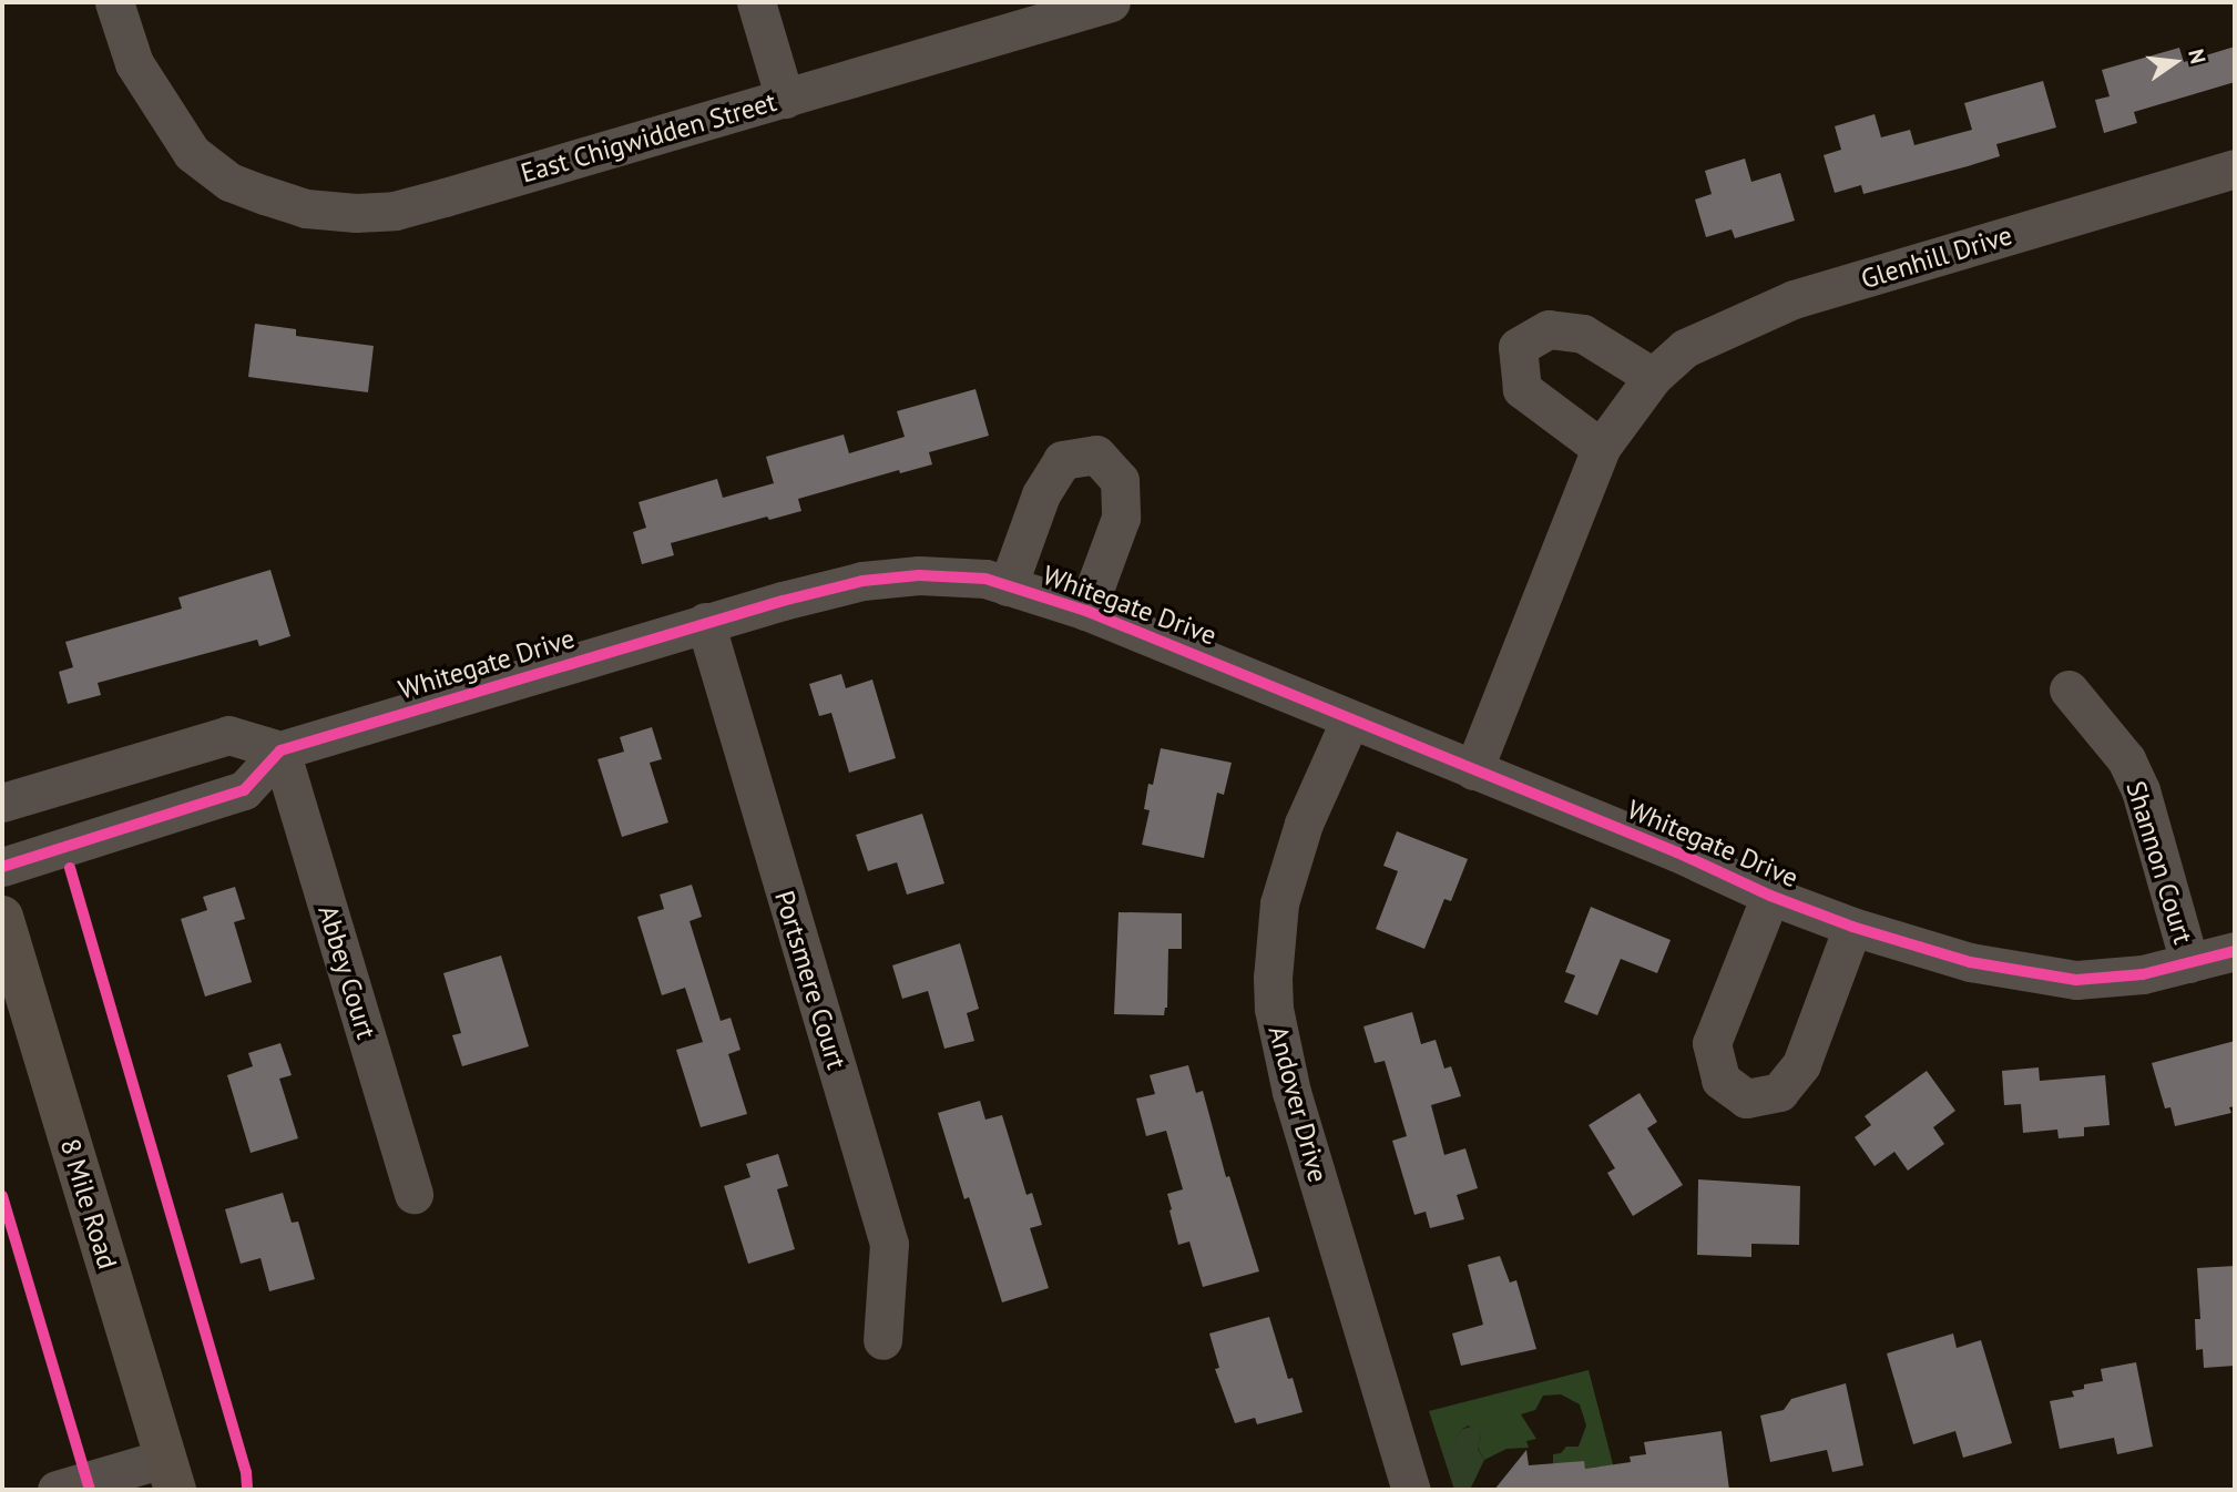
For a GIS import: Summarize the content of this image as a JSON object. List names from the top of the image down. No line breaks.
{"streets":{"main road":["8 Mile Road"],"street":["East Chigwidden Street","Glenhill Drive","Whitegate Drive","Shannon Court","Abbey Court","Portsmere Court","Andover Drive"]},"crossings":[["Glenhill Drive","Whitegate Drive"],["Whitegate Drive","Shannon Court"],["Whitegate Drive","Abbey Court"],["Whitegate Drive","Portsmere Court"],["Whitegate Drive","Andover Drive"]],"north":"right"}
